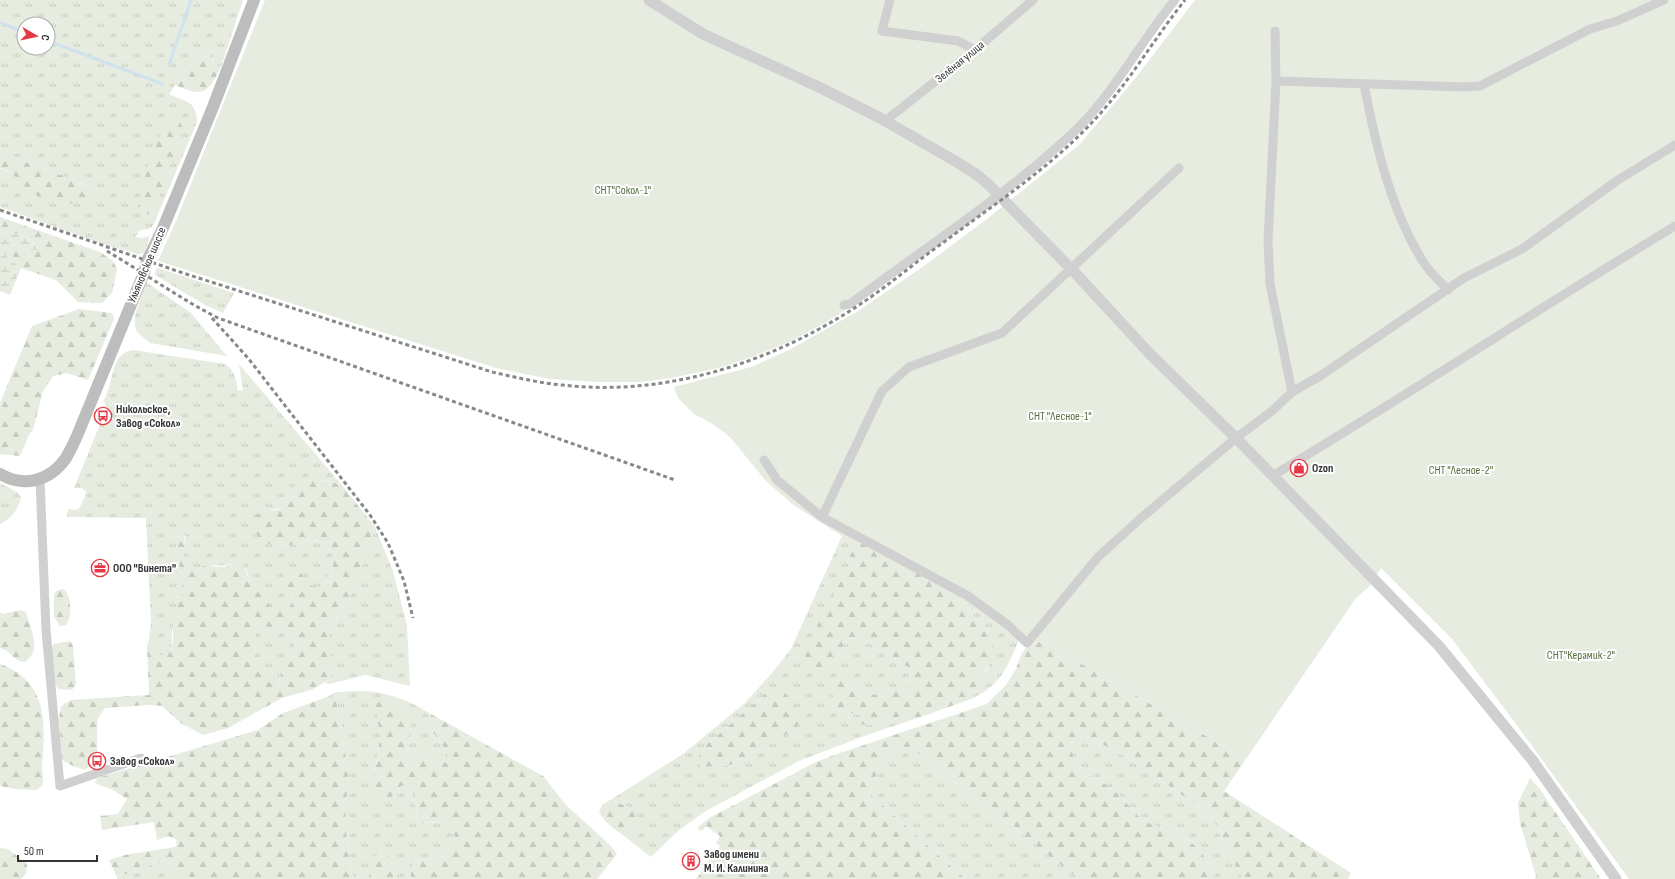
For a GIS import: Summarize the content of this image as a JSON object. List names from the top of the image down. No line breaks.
{"streets":{"main road":["Ульяновское шоссе"],"street":["Зелёная улица"]},"parks":["СНТ\"Сокол-1\"","СНТ \"Лесное-1\"","СНТ \"Лесное-2\"","СНТ\"Керамик-2\""],"places":{"bus stop":["Никольское, Завод «Сокол»","Завод «Сокол»"],"shop":["Ozon"],"office":["ООО \"Винета\""],"building":["Завод имени М. И. Калинина"]},"scale_bar":"50 m","north":"right"}
